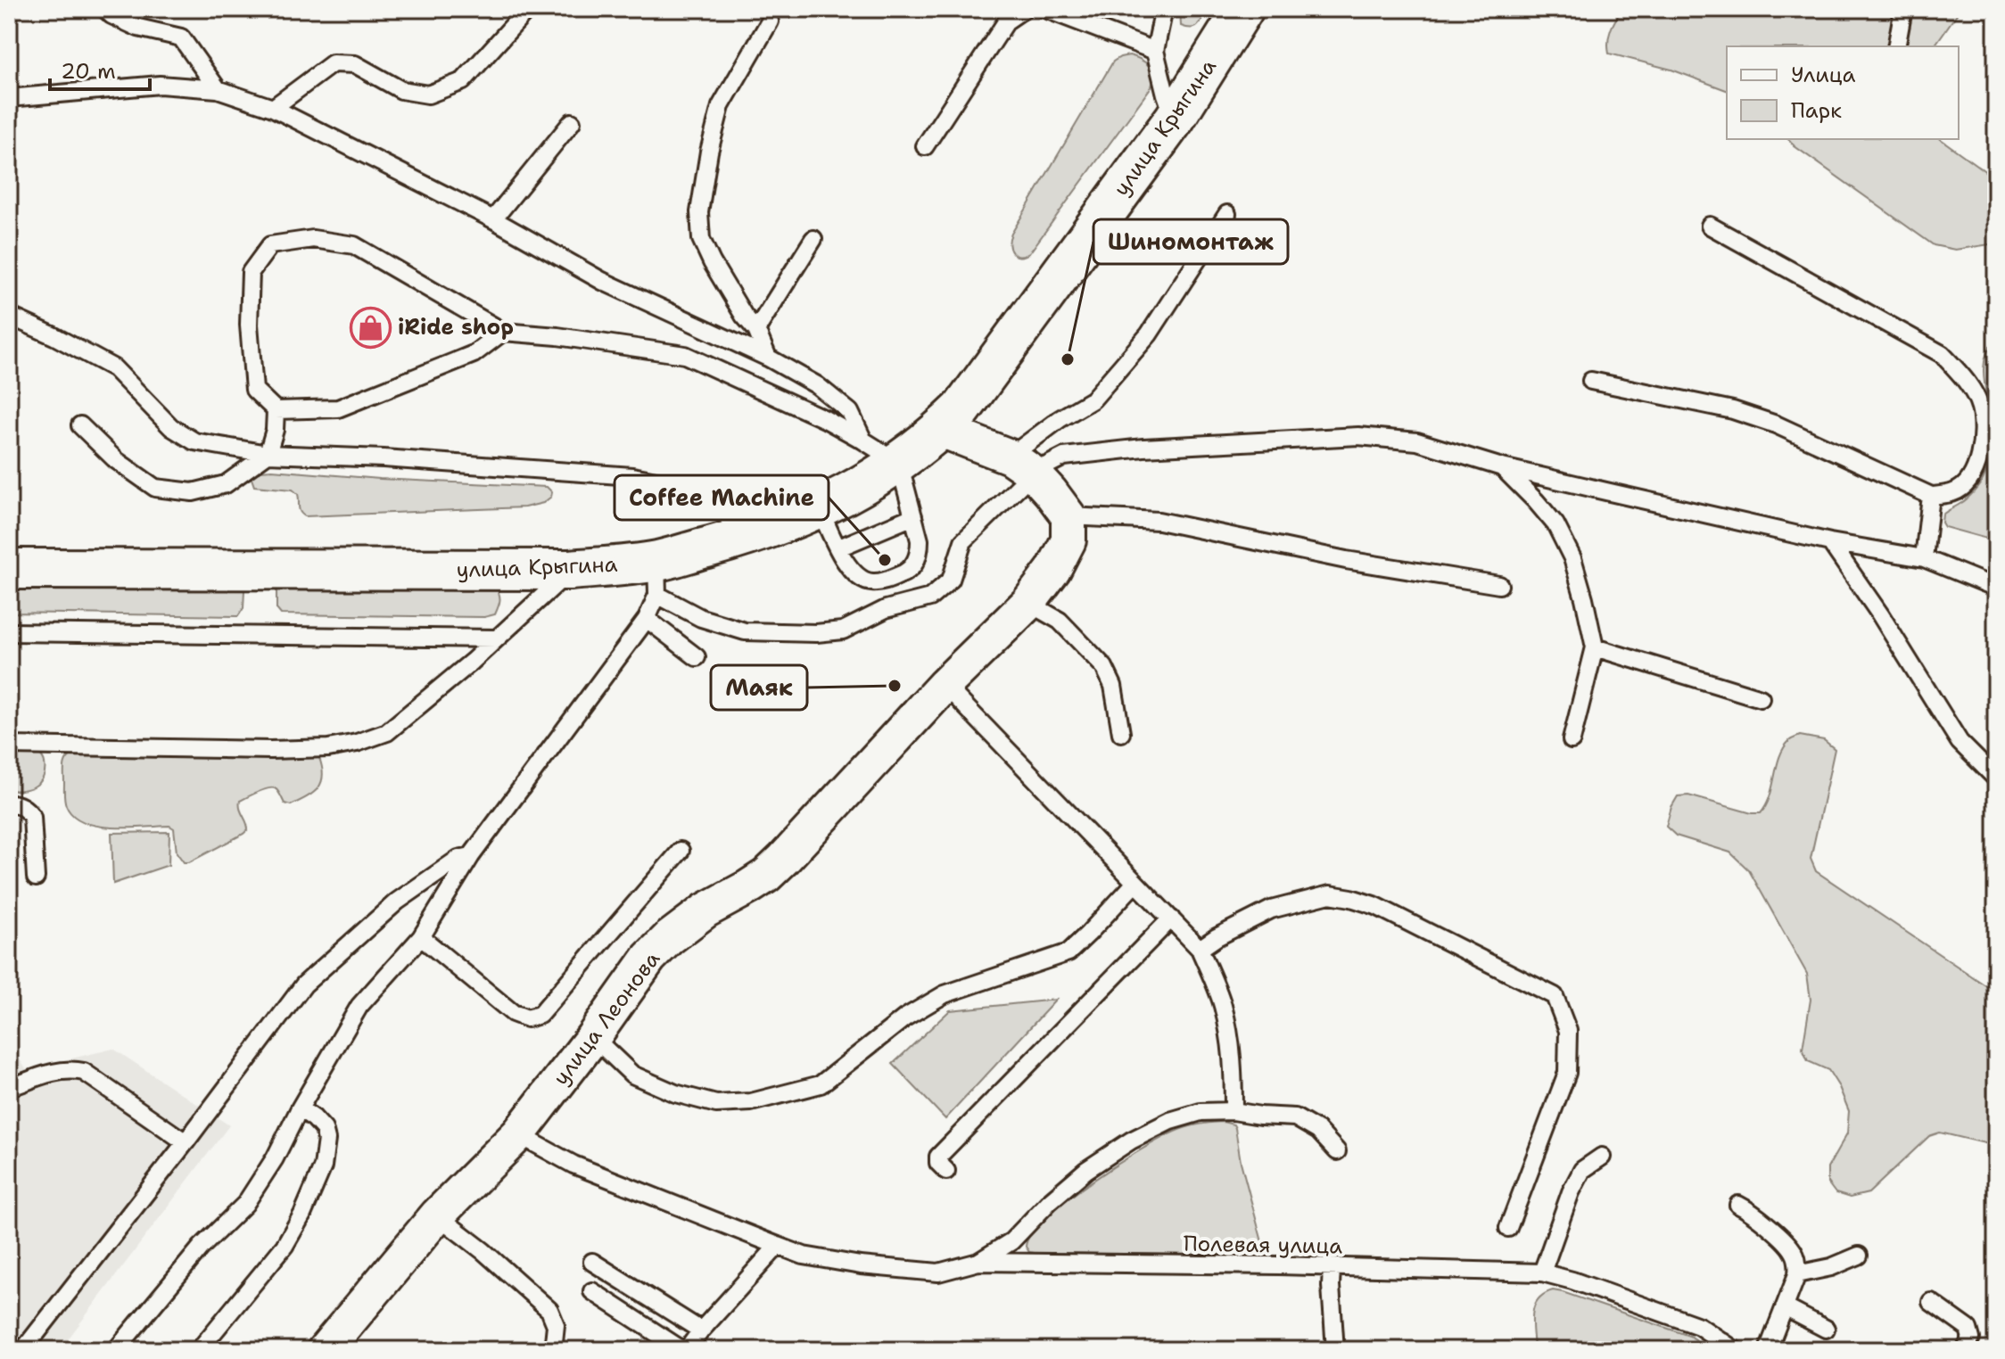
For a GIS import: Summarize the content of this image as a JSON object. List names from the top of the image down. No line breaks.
{"streets":{"main road":["улица Крыгина"],"street":["улица Леонова"],"lane":["Полевая улица"]},"crossings":[["улица Леонова","Полевая улица"]],"places":{"shop":["iRide shop"],"other":["Шиномонтаж","Coffee Machine","Маяк"]},"legend":["Улица","Парк"],"scale_bar":"20 m"}
